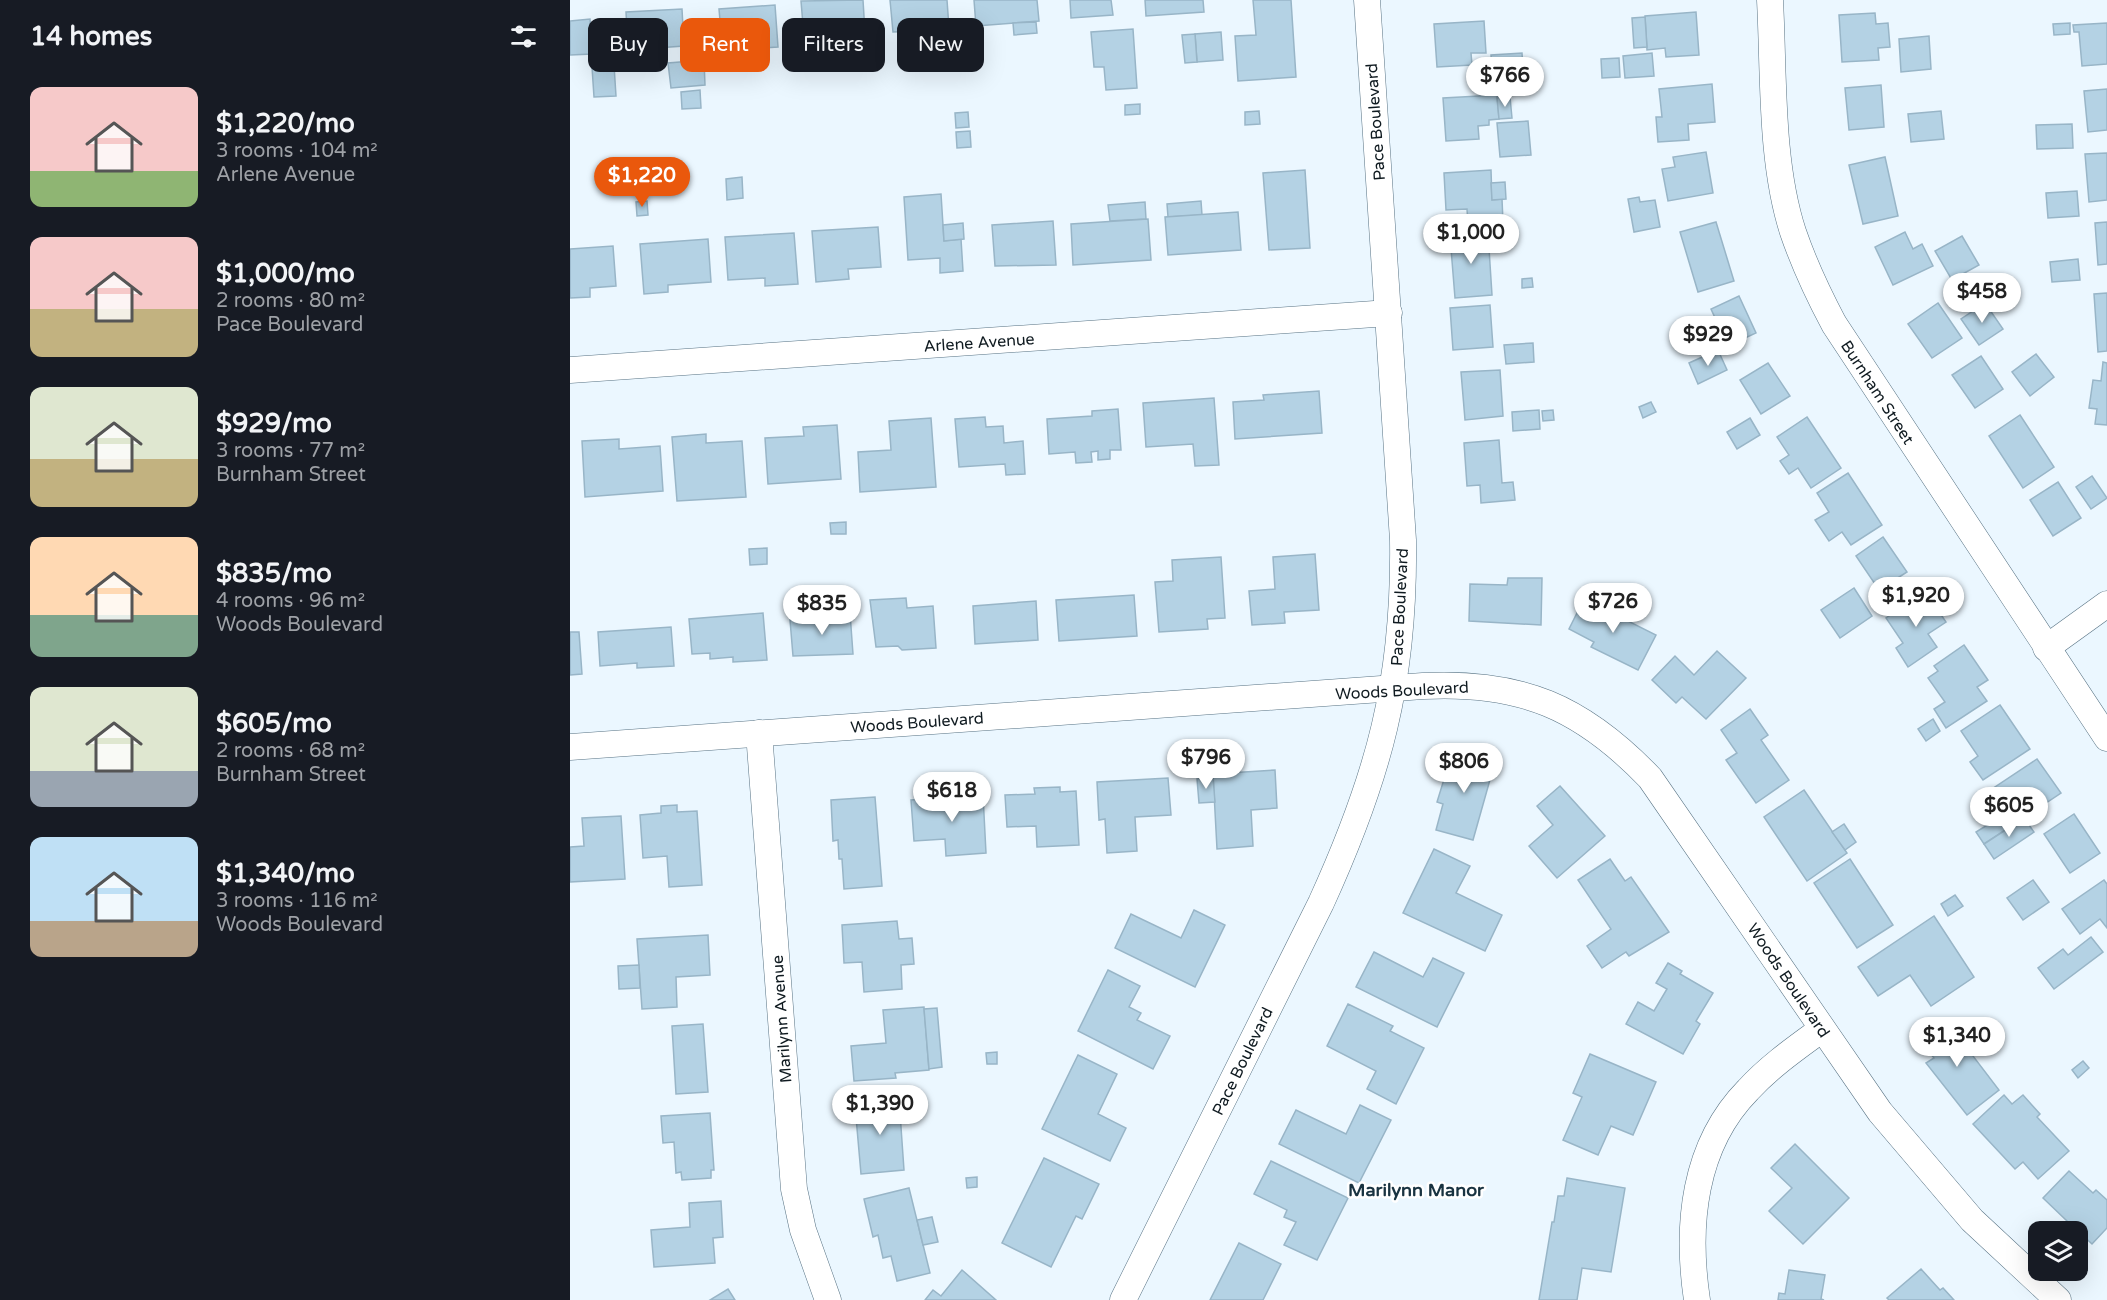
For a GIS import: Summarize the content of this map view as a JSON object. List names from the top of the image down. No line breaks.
{"streets":{"street":["Pace Boulevard","Arlene Avenue","Burnham Street","Woods Boulevard","Marilynn Avenue"]},"crossings":[["Pace Boulevard","Arlene Avenue"],["Pace Boulevard","Woods Boulevard"],["Woods Boulevard","Marilynn Avenue"]],"districts":["Marilynn Manor"],"page":{"heading":"14 homes","chip":["Buy","Rent","Filters","New"],"price":["$766","$1,220","$1,000","$458","$929","$1,920","$726","$835","$796","$806","$618","$605","$1,340","$1,390"],"list":[{"name":"$1,220/mo","note":"3 rooms · 104 m² · Arlene Avenue"},{"name":"$1,000/mo","note":"2 rooms · 80 m² · Pace Boulevard"},{"name":"$929/mo","note":"3 rooms · 77 m² · Burnham Street"},{"name":"$835/mo","note":"4 rooms · 96 m² · Woods Boulevard"},{"name":"$605/mo","note":"2 rooms · 68 m² · Burnham Street"},{"name":"$1,340/mo","note":"3 rooms · 116 m² · Woods Boulevard"}]}}
